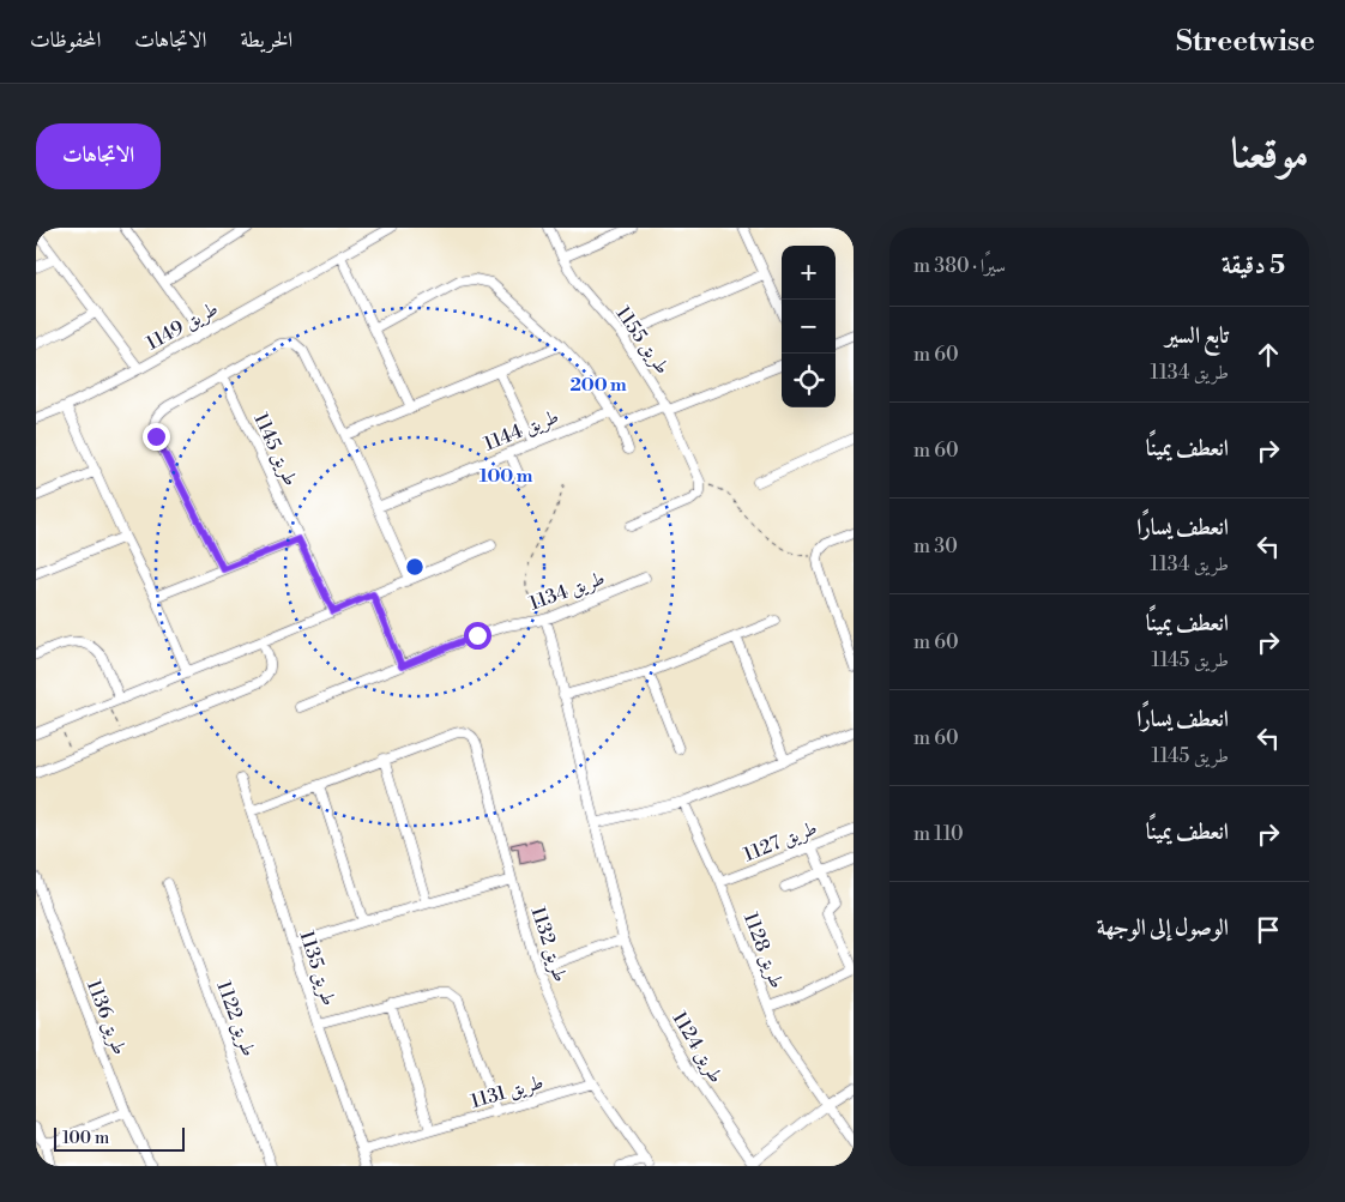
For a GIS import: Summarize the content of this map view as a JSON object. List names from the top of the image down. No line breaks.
{"streets":{"street":["طريق 1149","طريق 1155","طريق 1144","طريق 1145","طريق 1134","طريق 1127","طريق 1132","طريق 1128","طريق 1135","طريق 1136","طريق 1122","طريق 1124","طريق 1131"]},"crossings":[["طريق 1134","طريق 1124"],["طريق 1127","طريق 1128"],["طريق 1132","طريق 1131"],["طريق 1135","طريق 1131"]],"scale_bar":"100 m","page":{"header":"Streetwise","nav":["الخريطة","الاتجاهات","المحفوظات"],"title":"موقعنا","buttons":"الاتجاهات","heading":["5 دقيقة","سيرًا · 380 m"],"map_buttons":["+","−"],"list":[["تابع السير","طريق 1134","60 m"],["انعطف يمينًا","60 m"],["انعطف يسارًا","طريق 1134","30 m"],["انعطف يمينًا","طريق 1145","60 m"],["انعطف يسارًا","طريق 1145","60 m"],["انعطف يمينًا","110 m"],"الوصول إلى الوجهة"],"scale":"100 m"},"rings":["200 m","100 m"]}
